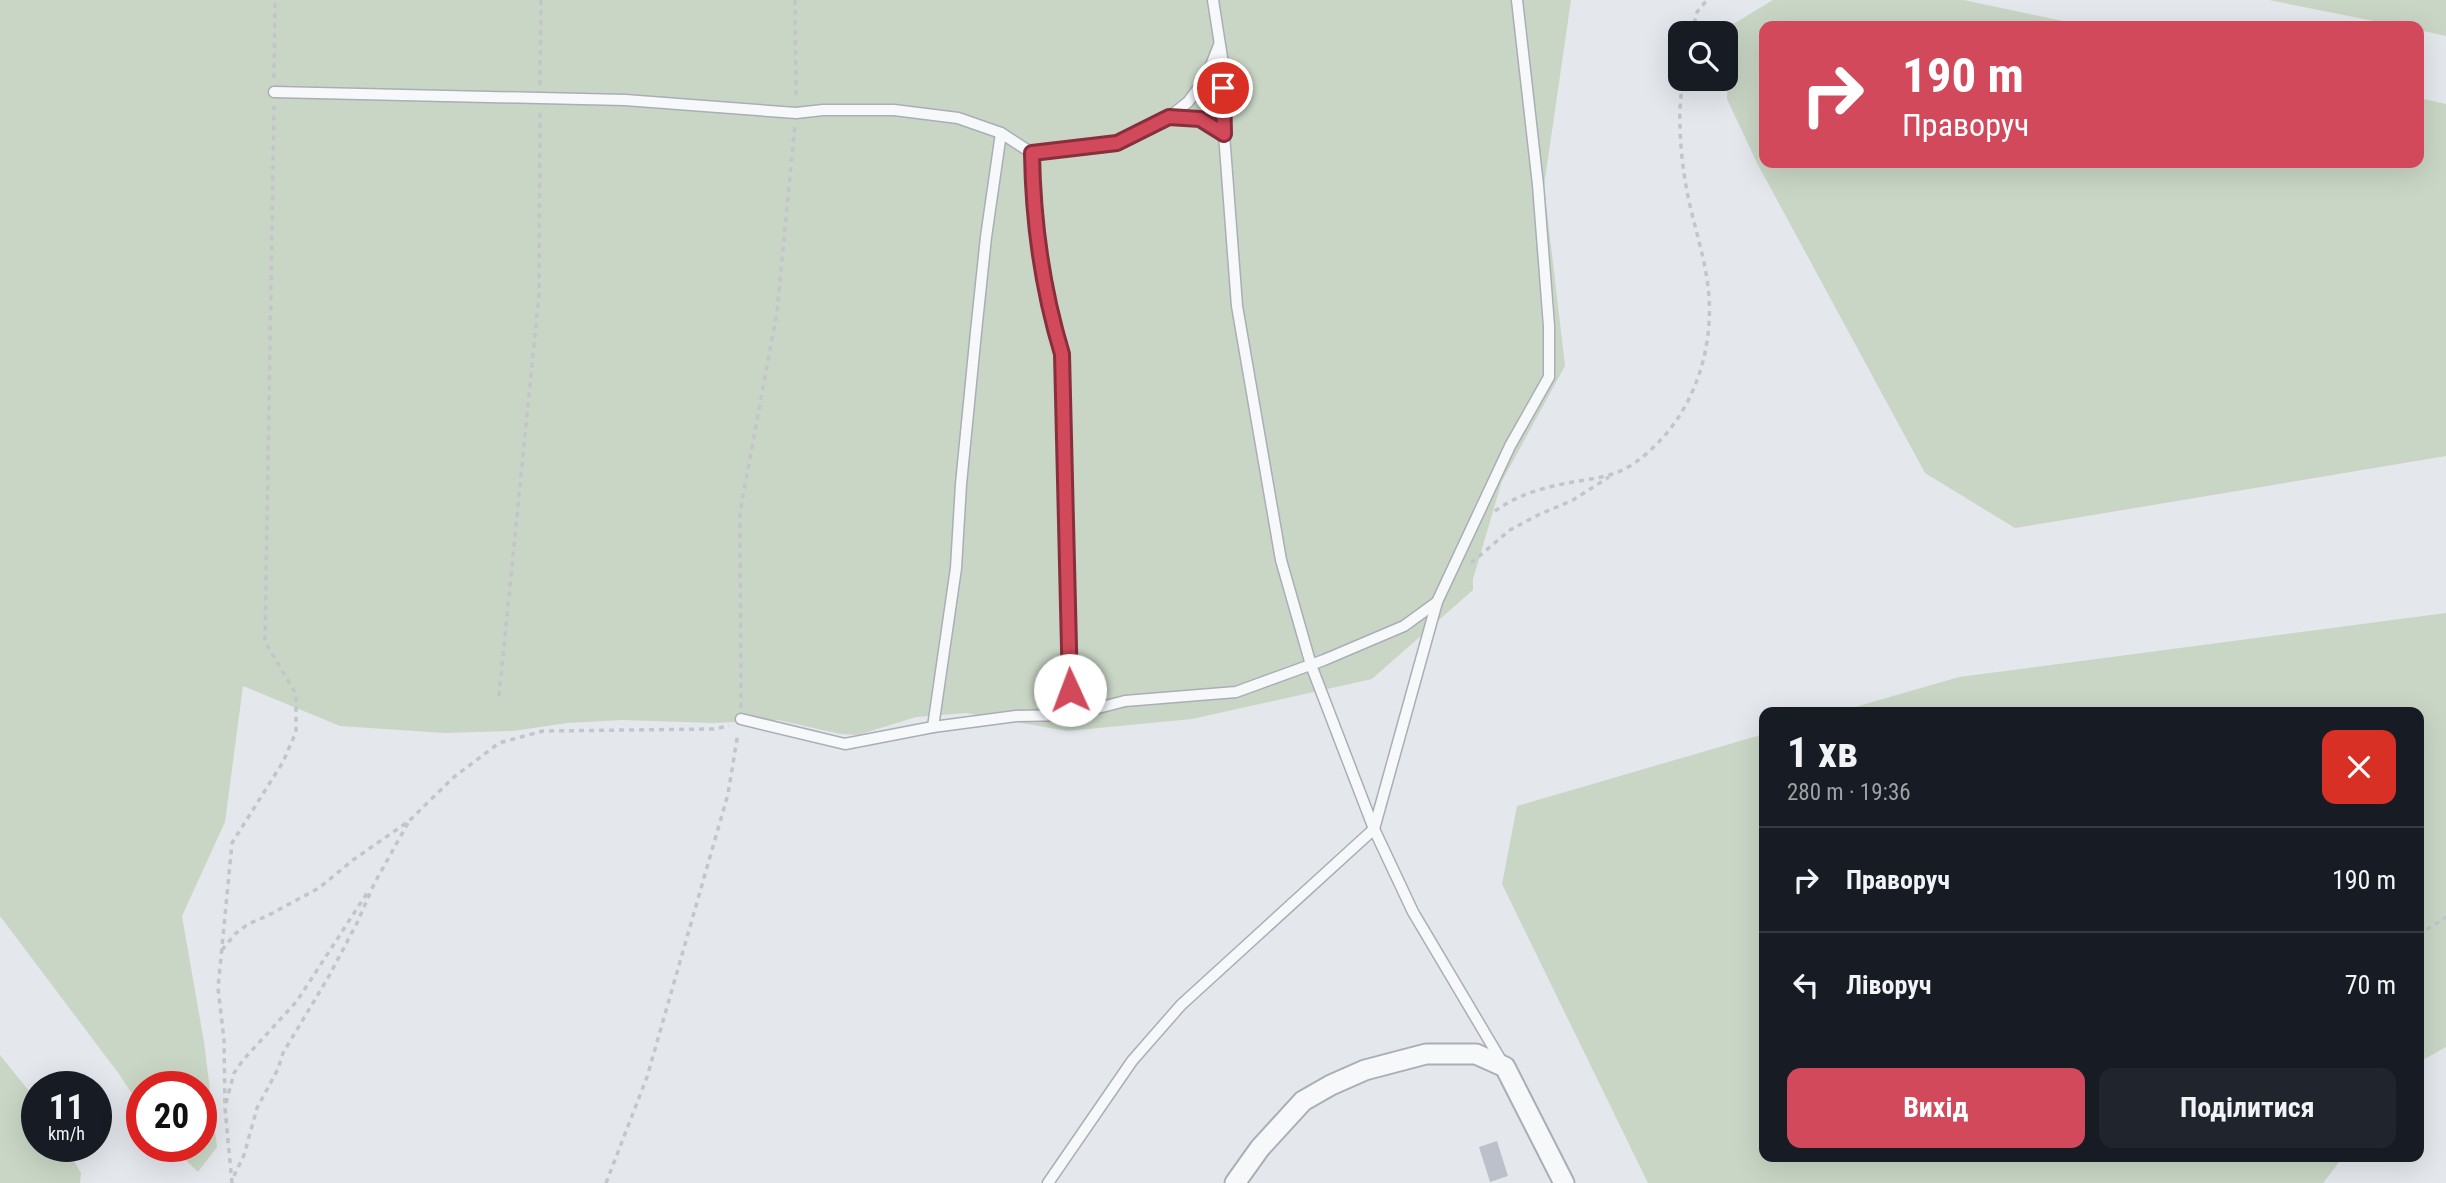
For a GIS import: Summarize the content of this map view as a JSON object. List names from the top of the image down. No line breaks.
{"page":{"turn":["190 m","Праворуч"],"heading":["1 хв","280 m · 19:36"],"list":[{"name":"Праворуч","value":"190 m"},{"name":"Ліворуч","value":"70 m"}],"buttons":["Вихід","Поділитися"],"speed":"11 km/h","limit":"20"}}
